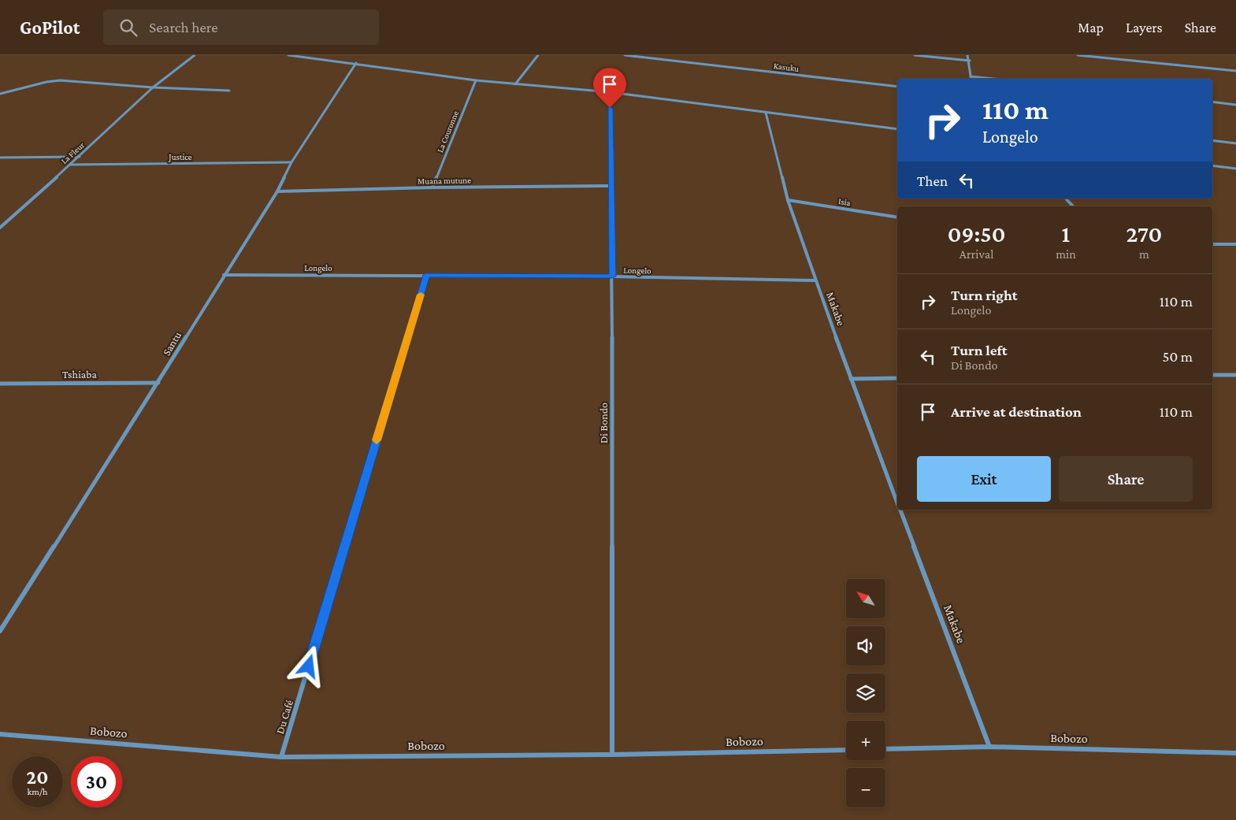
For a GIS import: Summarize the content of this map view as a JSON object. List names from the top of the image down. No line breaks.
{"streets":{"street":["Kasuku","La Couronne","La Fleur","Justice","Muana mutune","Isia","Longelo","Makabe","Santu","Tshiaba","Di Bondo","Du Café","Bobozo"]},"crossings":[["La Couronne","Muana mutune"],["La Fleur","Justice"],["Justice","Santu"],["Muana mutune","Santu"],["Muana mutune","Di Bondo"],["Isia","Makabe"],["Longelo","Makabe"],["Longelo","Santu"],["Longelo","Di Bondo"],["Longelo","Du Café"],["Makabe","Bobozo"],["Santu","Tshiaba"],["Di Bondo","Bobozo"],["Du Café","Bobozo"]],"north":"top left","page":{"header":"GoPilot","search":"Search here","nav":["Map","Layers","Share"],"turn":["110 m","Longelo"],"then":"Then","eta":["09:50","Arrival","1","min","270","m"],"list":[{"name":"Turn right","note":"Longelo","value":"110 m"},{"name":"Turn left","note":"Di Bondo","value":"50 m"},{"name":"Arrive at destination","value":"110 m"}],"buttons":["Exit","Share"],"map_buttons":["+","−"],"speed":"20 km/h","limit":"30"}}
